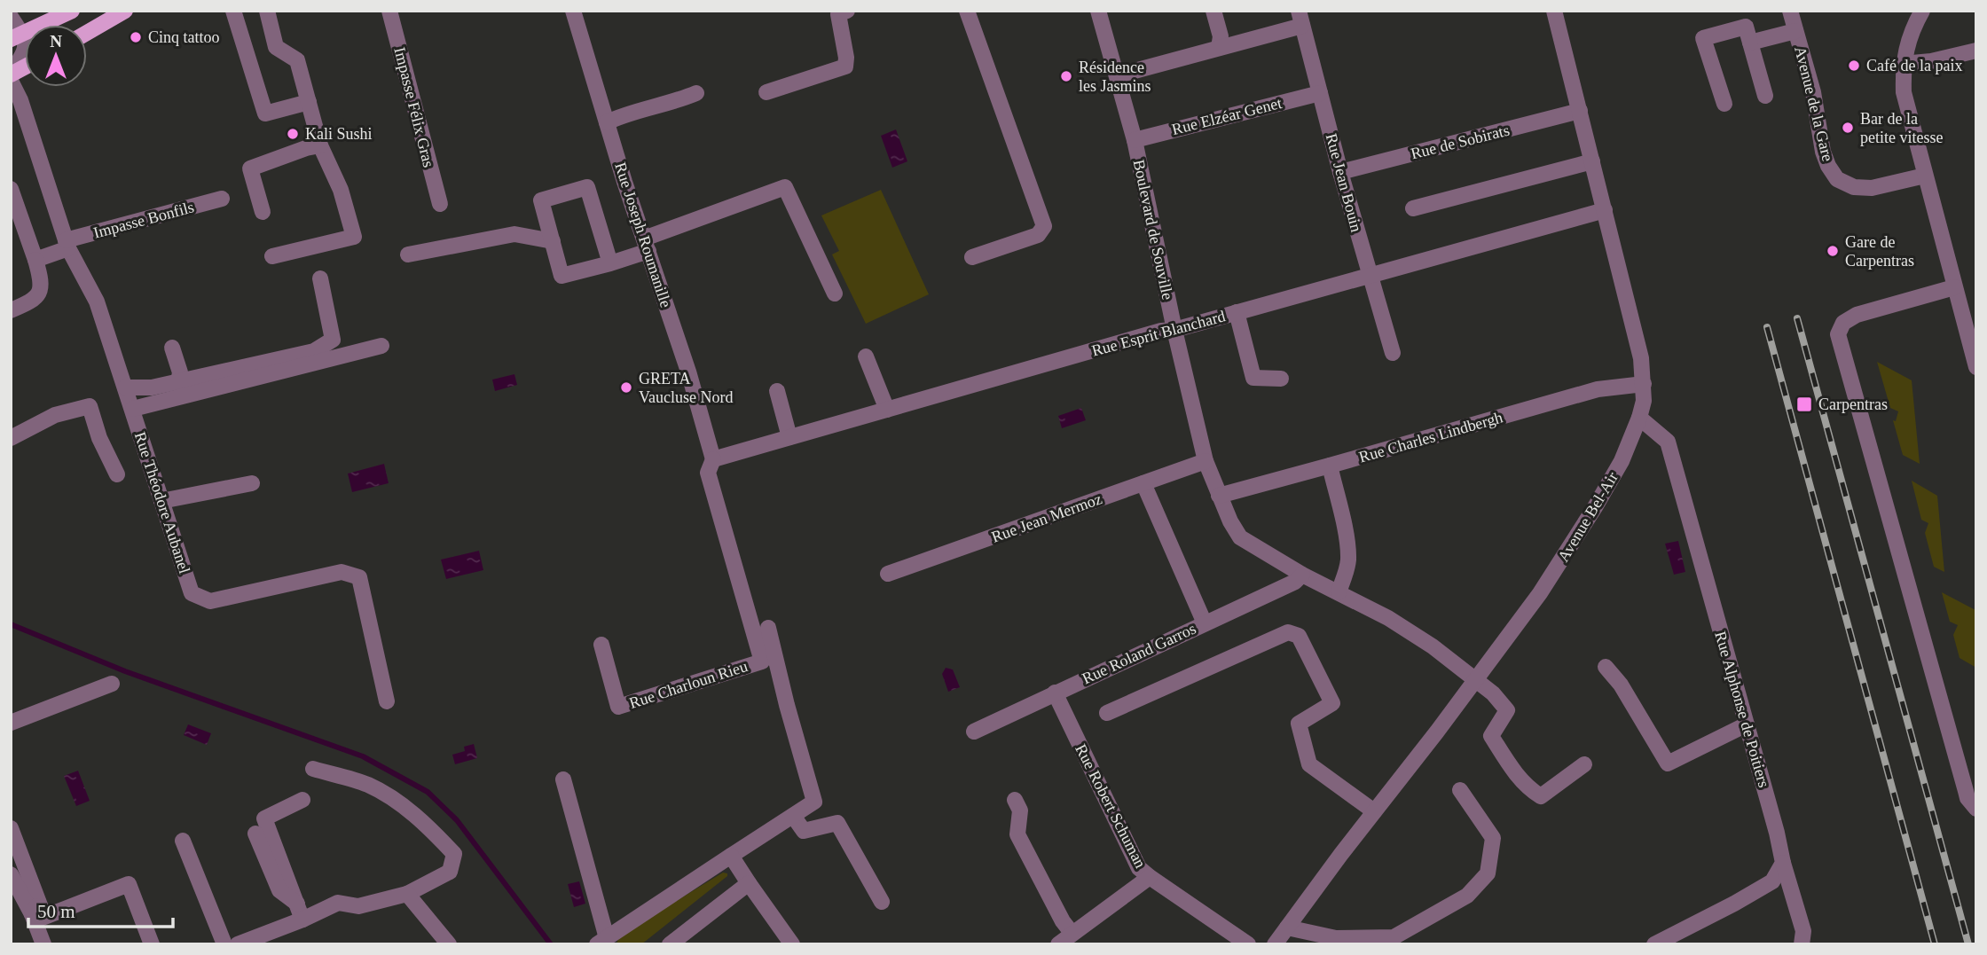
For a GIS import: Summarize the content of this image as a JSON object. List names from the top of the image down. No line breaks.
{"streets":{"street":["Avenue de la Gare","Impasse Félix Gras","Rue Elzéar Genet","Rue de Sobirats","Rue Jean Bouin","Impasse Bonfils","Boulevard de Souville","Rue Joseph Roumanille","Rue Esprit Blanchard","Rue Charles Lindbergh","Rue Théodore Aubanel","Avenue Bel-Air","Rue Jean Mermoz","Rue Roland Garros","Rue Charloun Rieu","Rue Alphonse de Poitiers","Rue Robert Schuman"]},"crossings":[["Rue Elzéar Genet","Rue Jean Bouin"],["Rue Elzéar Genet","Boulevard de Souville"],["Rue de Sobirats","Rue Jean Bouin"],["Rue de Sobirats","Avenue Bel-Air"],["Rue Jean Bouin","Rue Esprit Blanchard"],["Impasse Bonfils","Rue Théodore Aubanel"],["Boulevard de Souville","Rue Esprit Blanchard"],["Boulevard de Souville","Rue Charles Lindbergh"],["Boulevard de Souville","Avenue Bel-Air"],["Boulevard de Souville","Rue Jean Mermoz"],["Boulevard de Souville","Rue Roland Garros"],["Rue Joseph Roumanille","Rue Esprit Blanchard"],["Rue Joseph Roumanille","Rue Charloun Rieu"],["Rue Esprit Blanchard","Avenue Bel-Air"],["Rue Esprit Blanchard","Rue Charloun Rieu"],["Rue Charles Lindbergh","Avenue Bel-Air"],["Avenue Bel-Air","Rue Alphonse de Poitiers"],["Rue Roland Garros","Rue Robert Schuman"]],"places":{"other":["Cinq tattoo","Café de la paix","Résidence les Jasmins","Bar de la petite vitesse","Kali Sushi","Gare de Carpentras","GRETA Vaucluse Nord"],"transit":["Carpentras"]},"scale_bar":"50 m","north":"top"}
